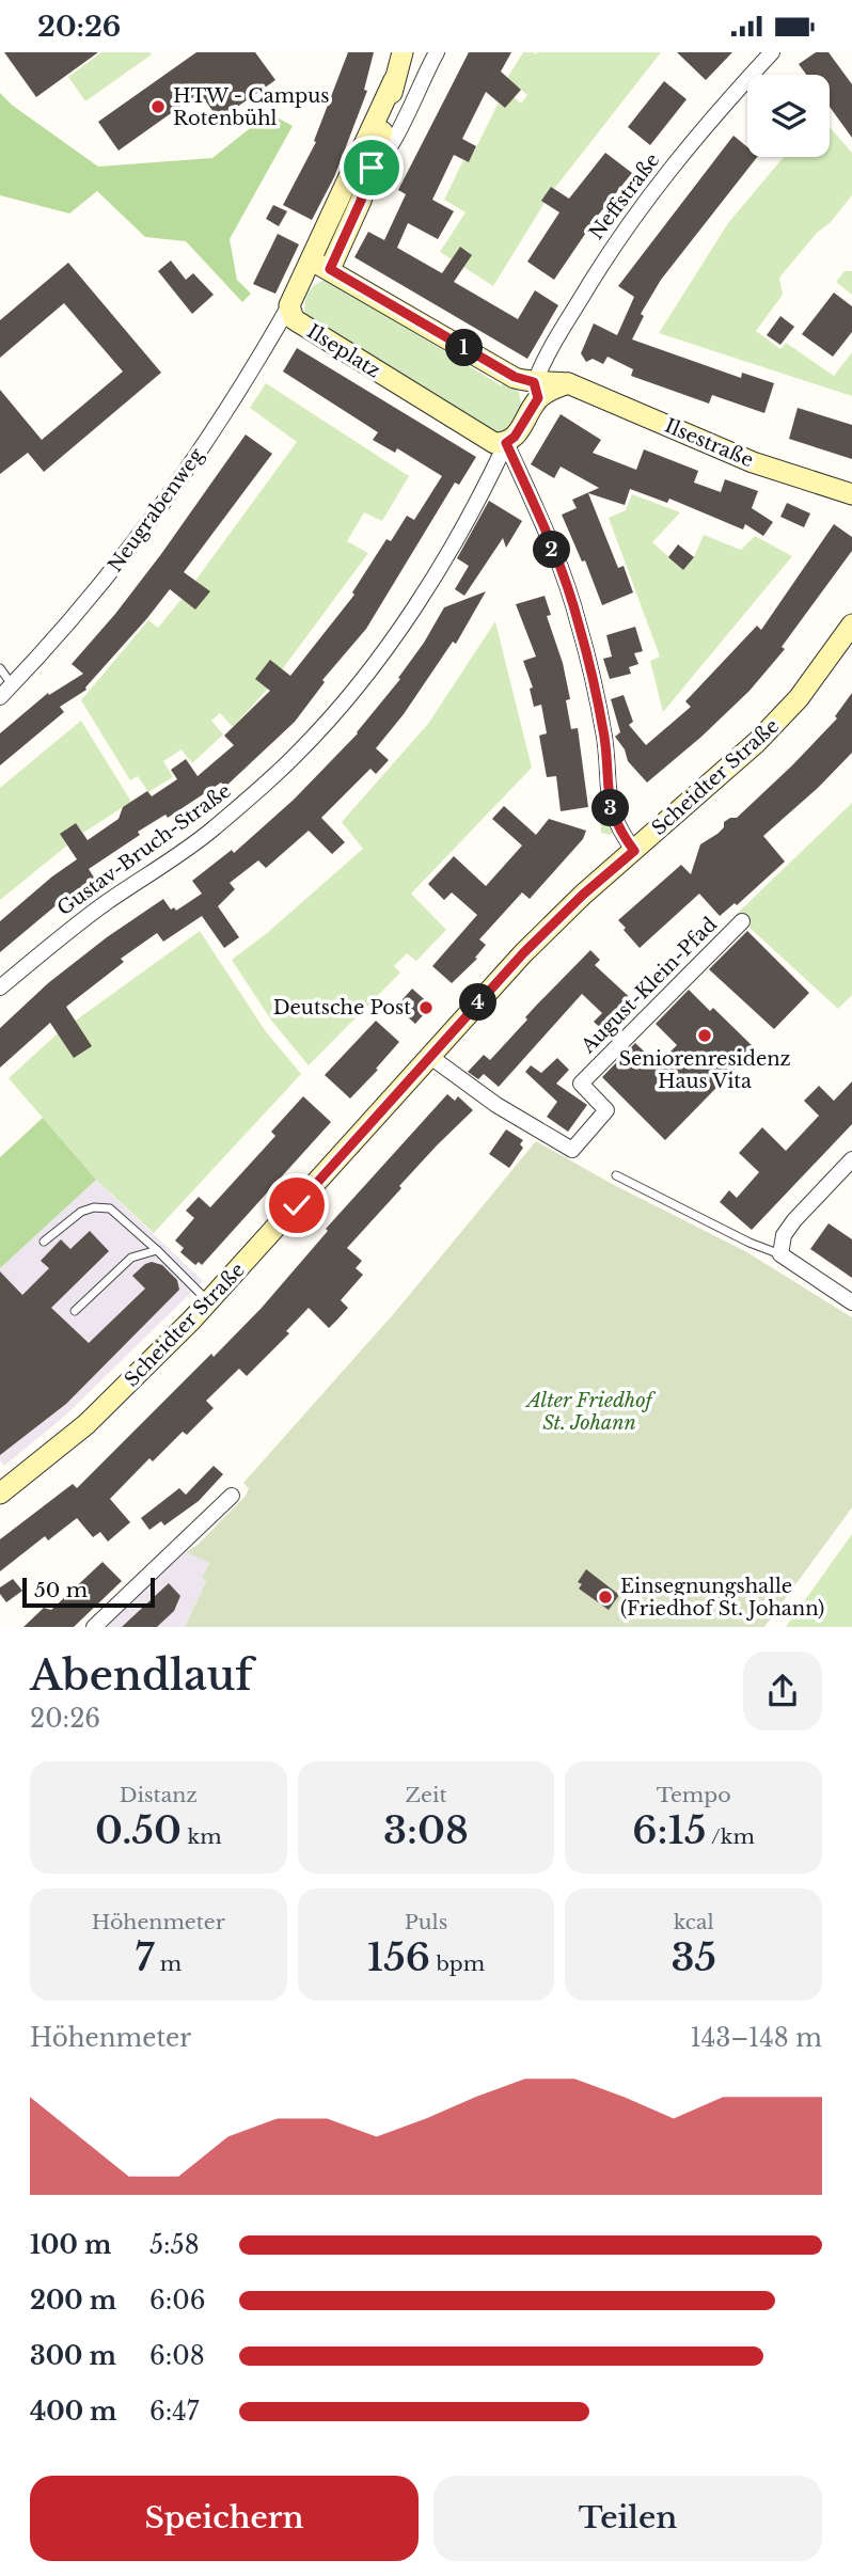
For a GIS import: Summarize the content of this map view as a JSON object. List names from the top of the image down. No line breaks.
{"streets":{"main road":["Ilseplatz","Ilsestraße","Scheidter Straße"],"street":["Neffstraße","Neugrabenweg","Gustav-Bruch-Straße","August-Klein-Pfad"]},"crossings":[["Neffstraße","Ilsestraße"],["Ilseplatz","Neugrabenweg"],["Ilseplatz","Gustav-Bruch-Straße"],["Scheidter Straße","August-Klein-Pfad"]],"parks":["Alter Friedhof St. Johann"],"places":["HTW - Campus Rotenbühl","Deutsche Post","Seniorenresidenz Haus Vita","Einsegnungshalle (Friedhof St. Johann)"],"scale_bar":"50 m","page":{"status":"20:26","pins":["1","2","3","4"],"scale":"50 m","heading":["Abendlauf","20:26"],"stats":[["Distanz","0.50 km"],["Zeit","3:08"],["Tempo","6:15 /km"],["Höhenmeter","7 m"],["Puls","156 bpm"],["kcal","35"]],"chart":["Höhenmeter","143–148 m"],"list":[{"name":"100 m","note":"5:58"},{"name":"200 m","note":"6:06"},{"name":"300 m","note":"6:08"},{"name":"400 m","note":"6:47"}],"buttons":["Speichern","Teilen"]}}
